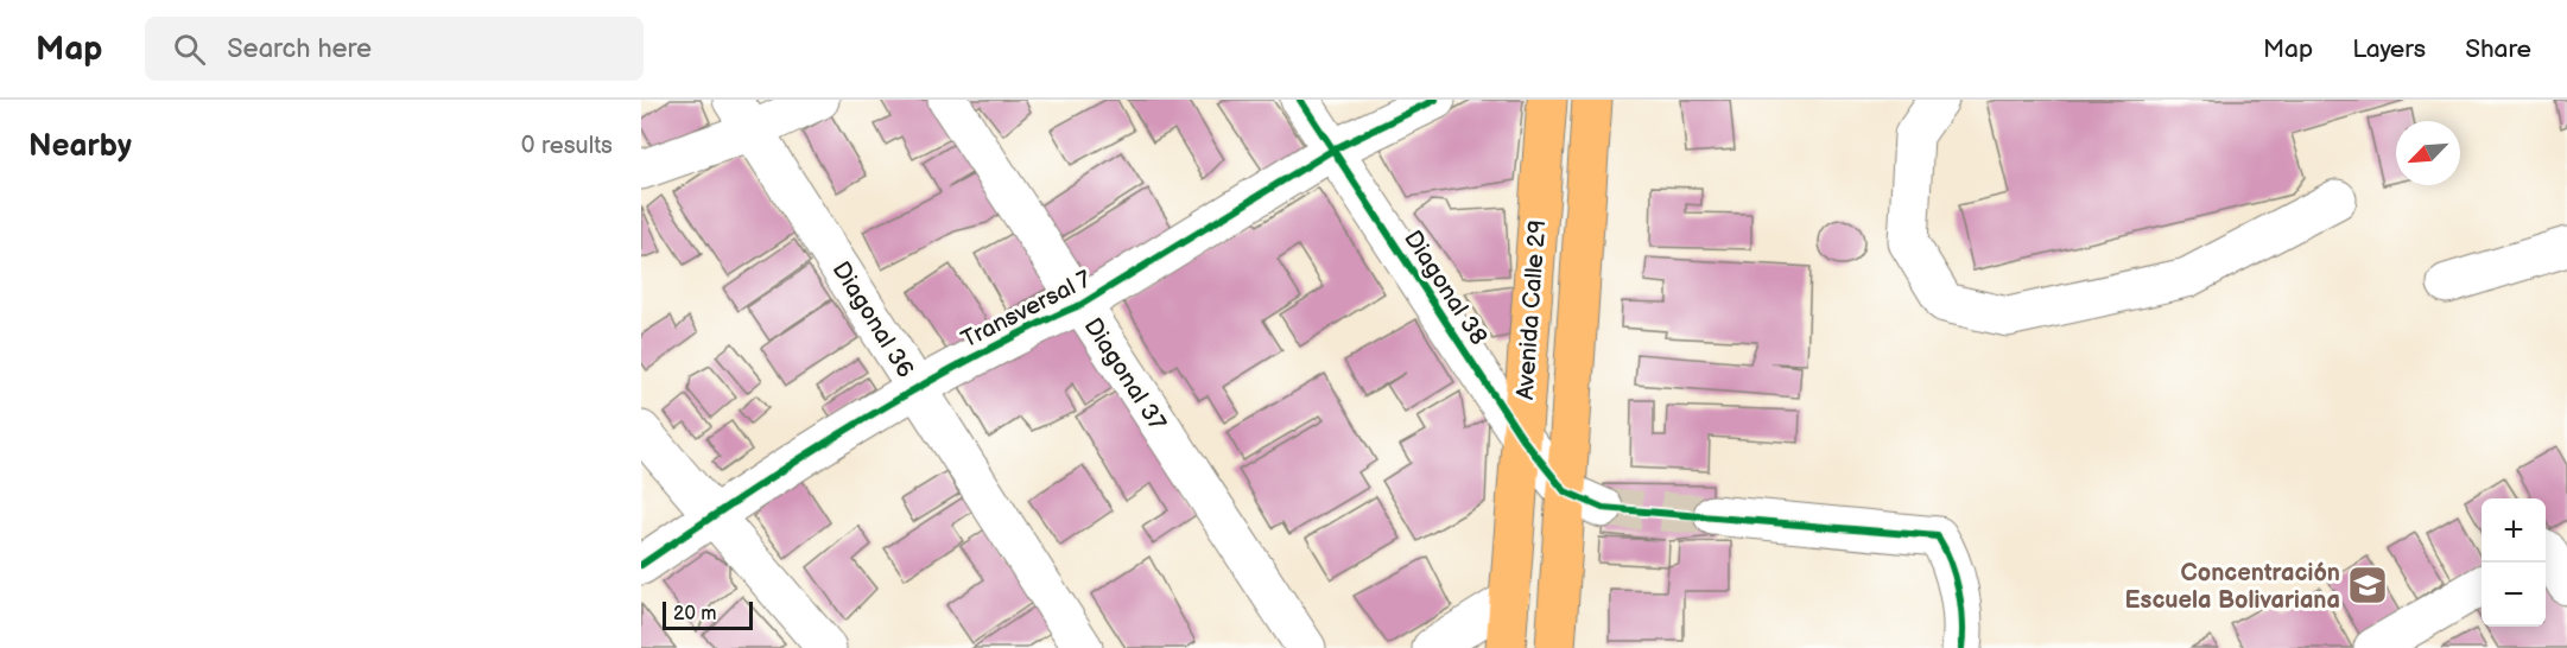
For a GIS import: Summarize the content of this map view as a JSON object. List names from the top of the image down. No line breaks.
{"streets":{"main road":["Avenida Calle 29"],"street":["Diagonal 38","Transversal 7","Diagonal 36","Diagonal 37"]},"crossings":[["Diagonal 38","Transversal 7"],["Diagonal 38","Avenida Calle 29"],["Transversal 7","Diagonal 36"],["Transversal 7","Diagonal 37"]],"places":{"school or university":["Concentración Escuela Bolivariana"]},"scale_bar":"20 m","north":"bottom left","page":{"header":"Map","search":"Search here","nav":["Map","Layers","Share"],"heading":["Nearby","0 results"],"map_buttons":["+","−"],"scale":"20 m"}}
